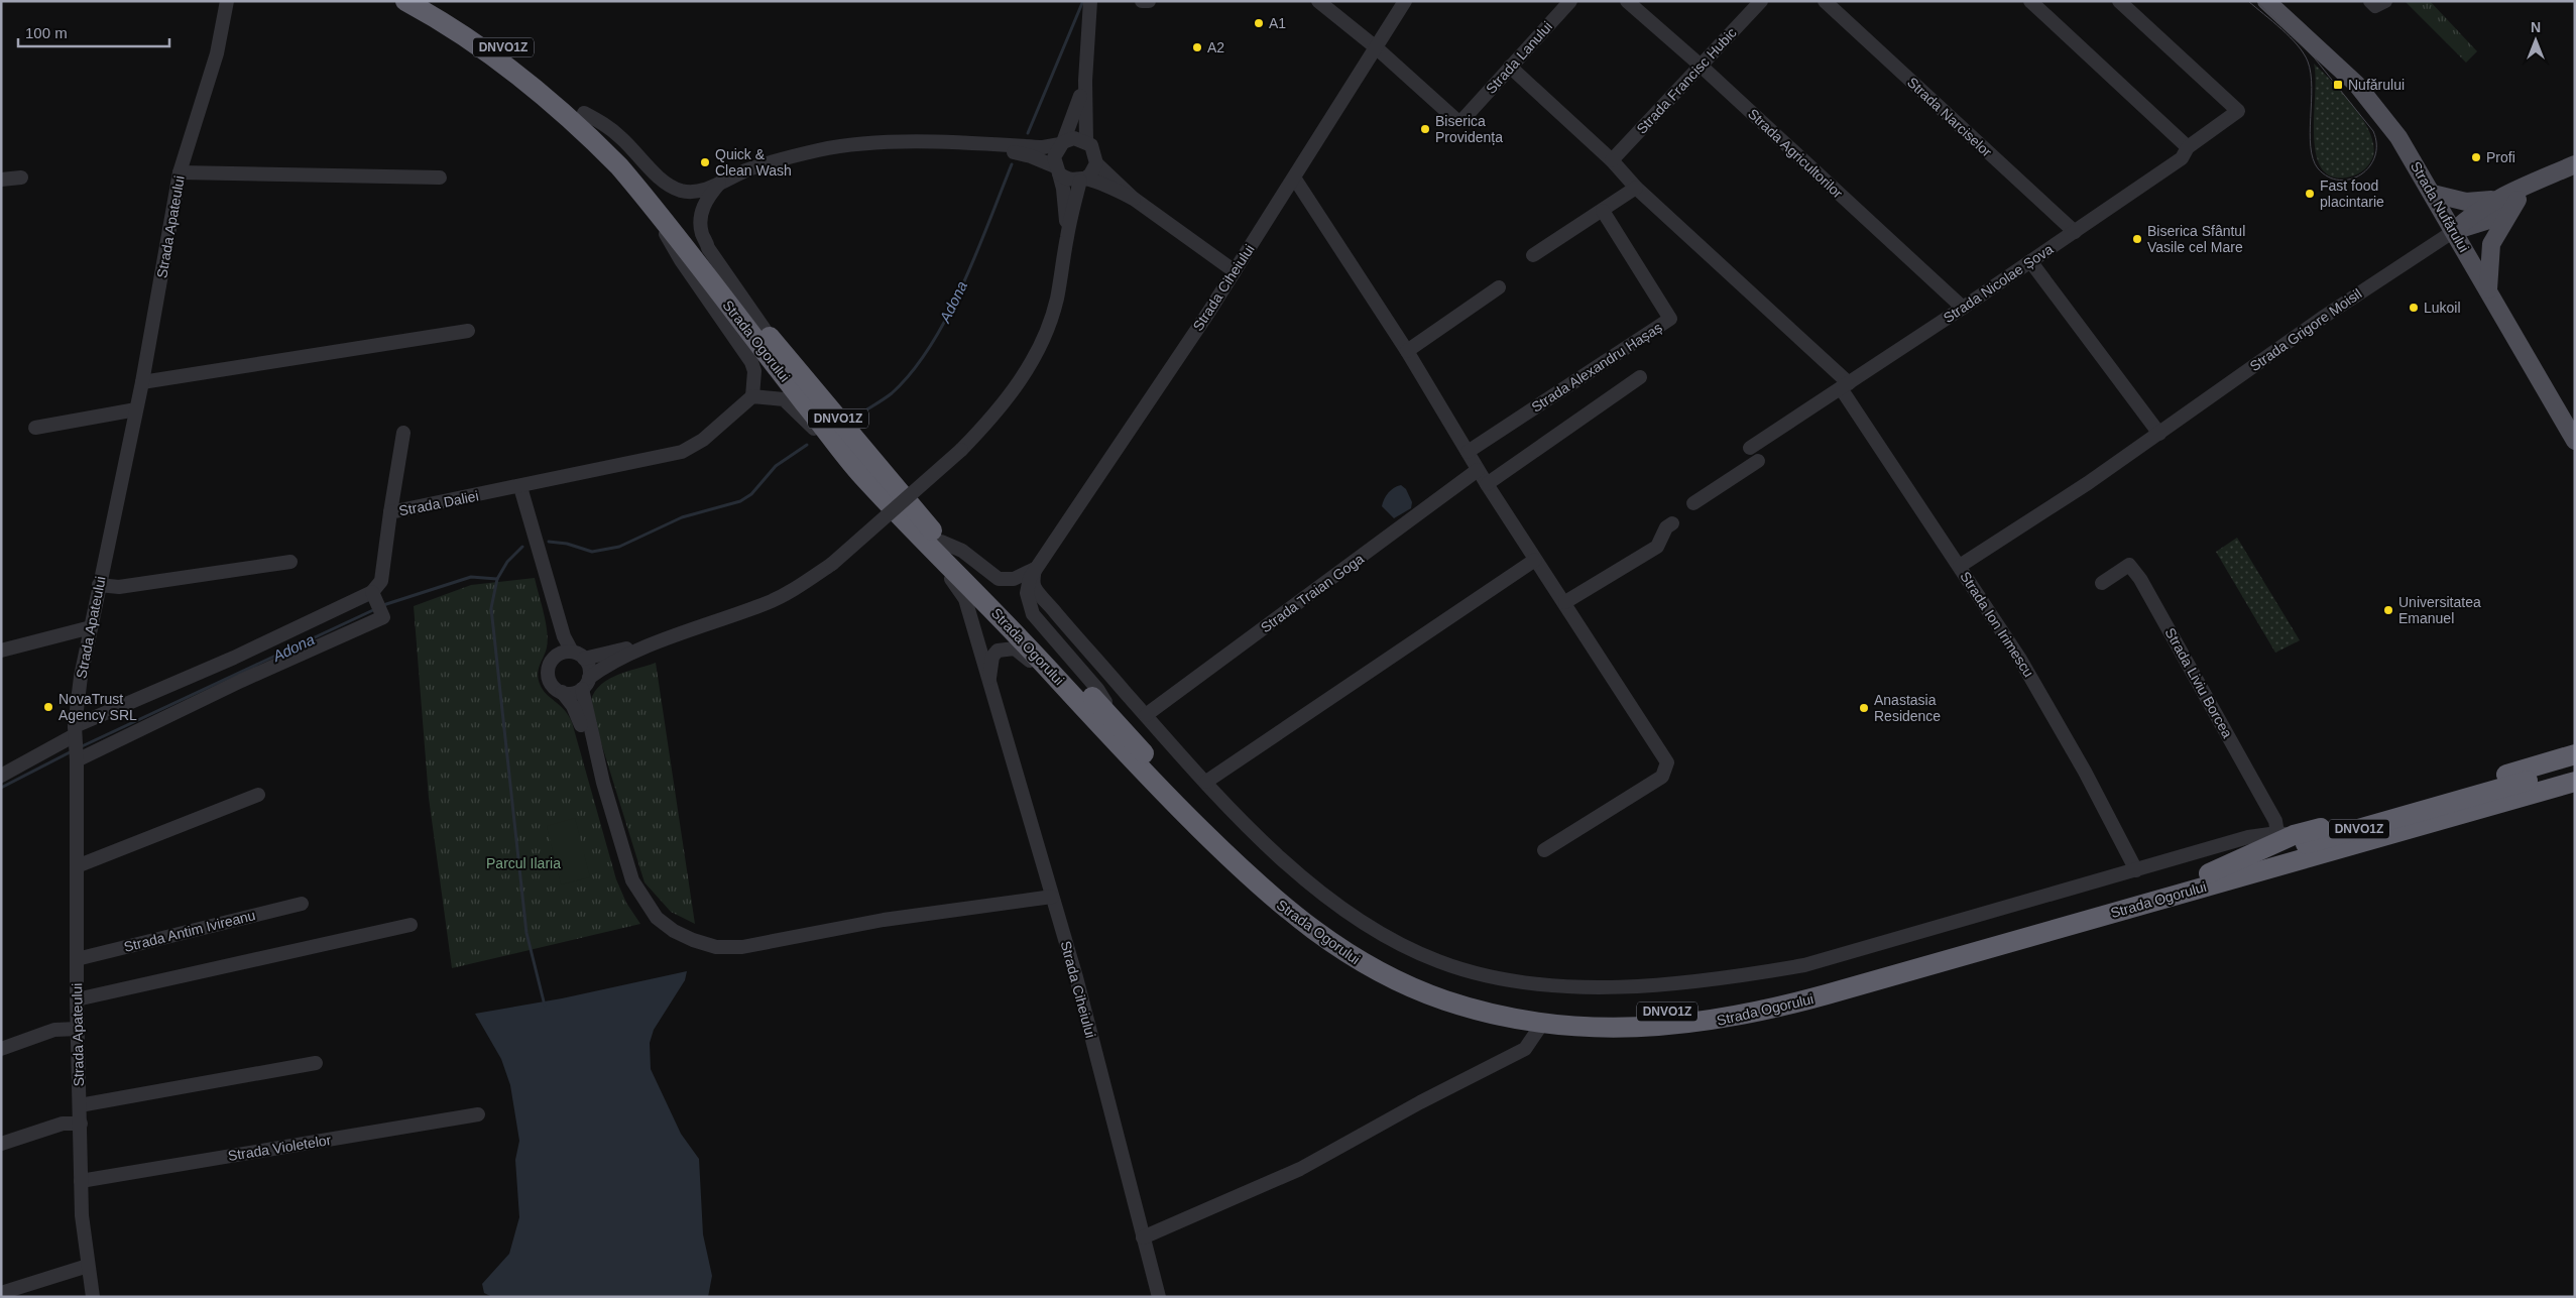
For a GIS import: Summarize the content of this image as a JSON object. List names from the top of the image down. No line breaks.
{"streets":{"highway":["DNVO1Z","Strada Ogorului"],"main road":["Strada Nufărului"],"street":["Strada Lanului","Strada Francisc Hubic","Strada Narciselor","Strada Agricultorilor","Strada Apateului","Strada Nicolae Șova","Strada Ciheiului","Strada Grigore Moisil","Strada Alexandru Hașaș","Strada Daliei","Strada Traian Goga","Strada Ion Irimescu","Strada Liviu Borcea","Strada Antim Ivireanu","Strada Violetelor"]},"crossings":[["Strada Lanului","Strada Ciheiului"],["Strada Francisc Hubic","Strada Agricultorilor"],["Strada Narciselor","Strada Nicolae Șova"],["Strada Agricultorilor","Strada Nicolae Șova"],["Strada Nufărului","Strada Grigore Moisil"],["Strada Apateului","Strada Antim Ivireanu"],["Strada Apateului","Strada Violetelor"],["Strada Nicolae Șova","Strada Ion Irimescu"],["Strada Ciheiului","Strada Ogorului"],["Strada Grigore Moisil","Strada Ion Irimescu"]],"water":["Adona"],"parks":["Parcul Ilaria"],"places":{"other":["A1","A2","Biserica Providența","Profi","Quick & Clean Wash","Fast food placintarie","Biserica Sfântul Vasile cel Mare","Lukoil","Universitatea Emanuel","NovaTrust Agency SRL","Anastasia Residence"],"transit":["Nufărului"]},"scale_bar":"100 m","north":"top"}
